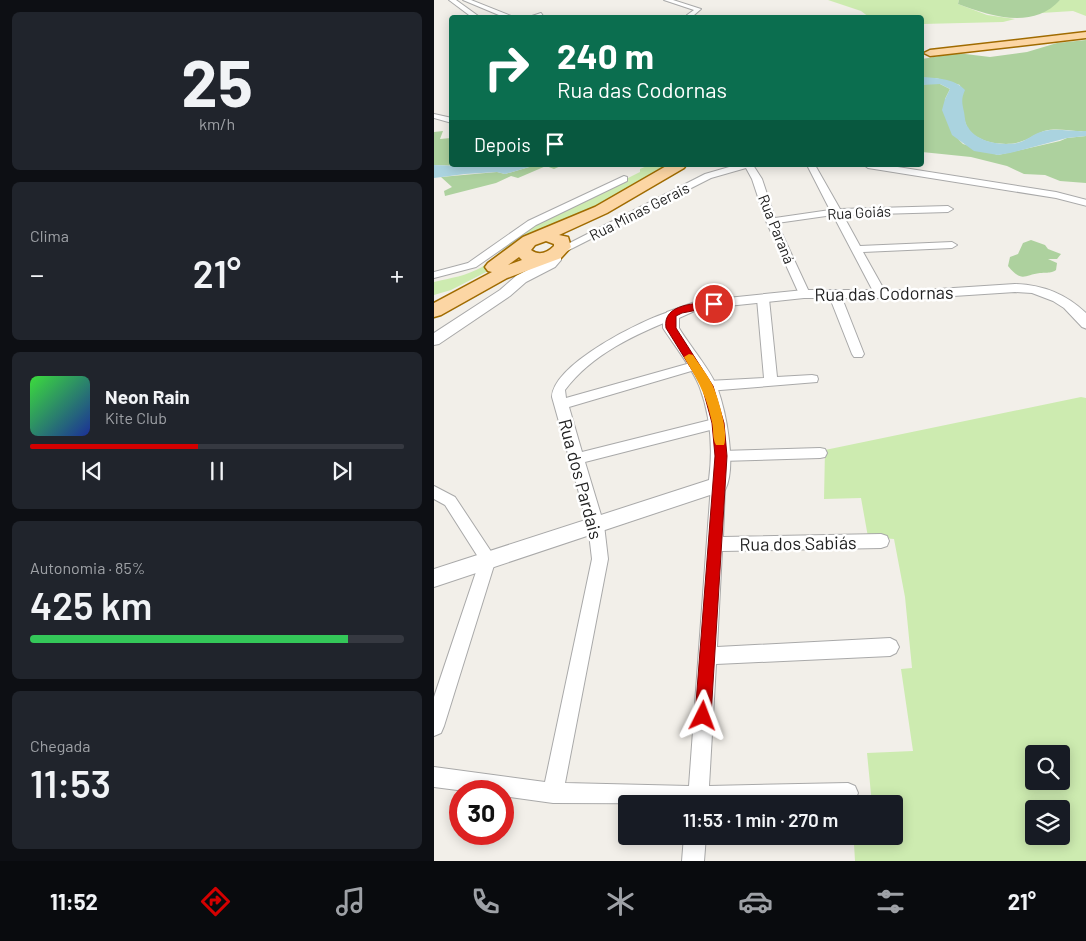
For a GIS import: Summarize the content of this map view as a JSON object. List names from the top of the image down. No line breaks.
{"streets":{"street":["Rua Minas Gerais","Rua Goiás","Rua Paraná","Rua das Codornas","Rua dos Pardais","Rua dos Sabiás"]},"crossings":[["Rua Goiás","Rua Paraná"],["Rua Paraná","Rua das Codornas"],["Rua das Codornas","Rua dos Pardais"]],"page":{"tile":[["25","km/h"],"Clima",["Autonomia · 85%","425 km"],["Chegada","11:53"]],"turn":["240 m","Rua das Codornas"],"then":"Depois","heat":["−","21°","+"],"song":["Neon Rain","Kite Club"],"limit":"30","trip":"11:53 · 1 min · 270 m","tabs":["11:52","21°"]}}
